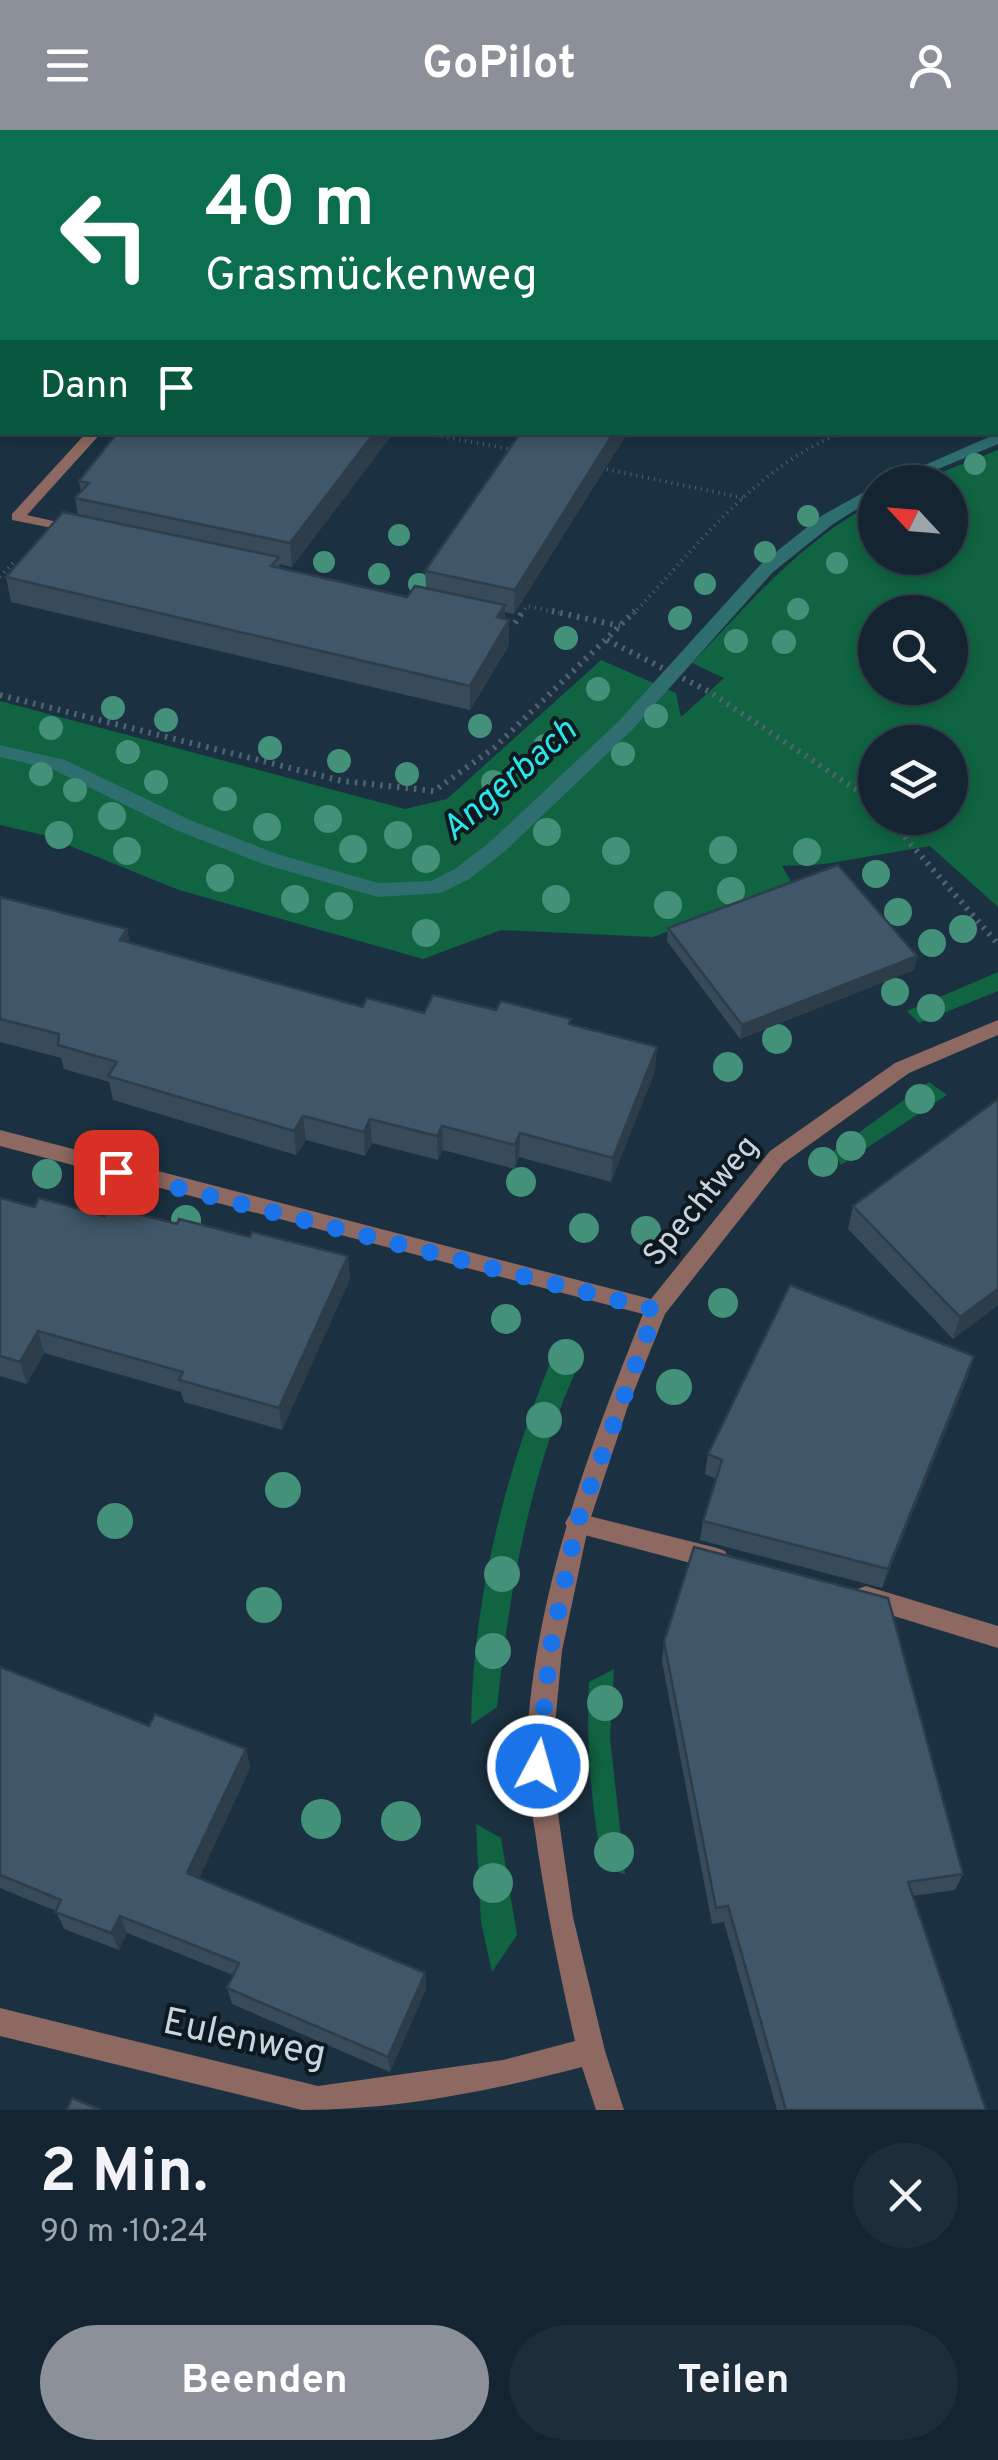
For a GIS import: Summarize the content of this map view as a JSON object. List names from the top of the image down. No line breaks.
{"streets":{"street":["Spechtweg","Eulenweg"]},"crossings":[["Spechtweg","Eulenweg"]],"water":["Angerbach"],"north":"top left","page":{"header":"GoPilot","turn":["40 m","Grasmückenweg"],"then":"Dann","heading":["2 Min.","90 m · 10:24"],"buttons":["Beenden","Teilen"]}}
